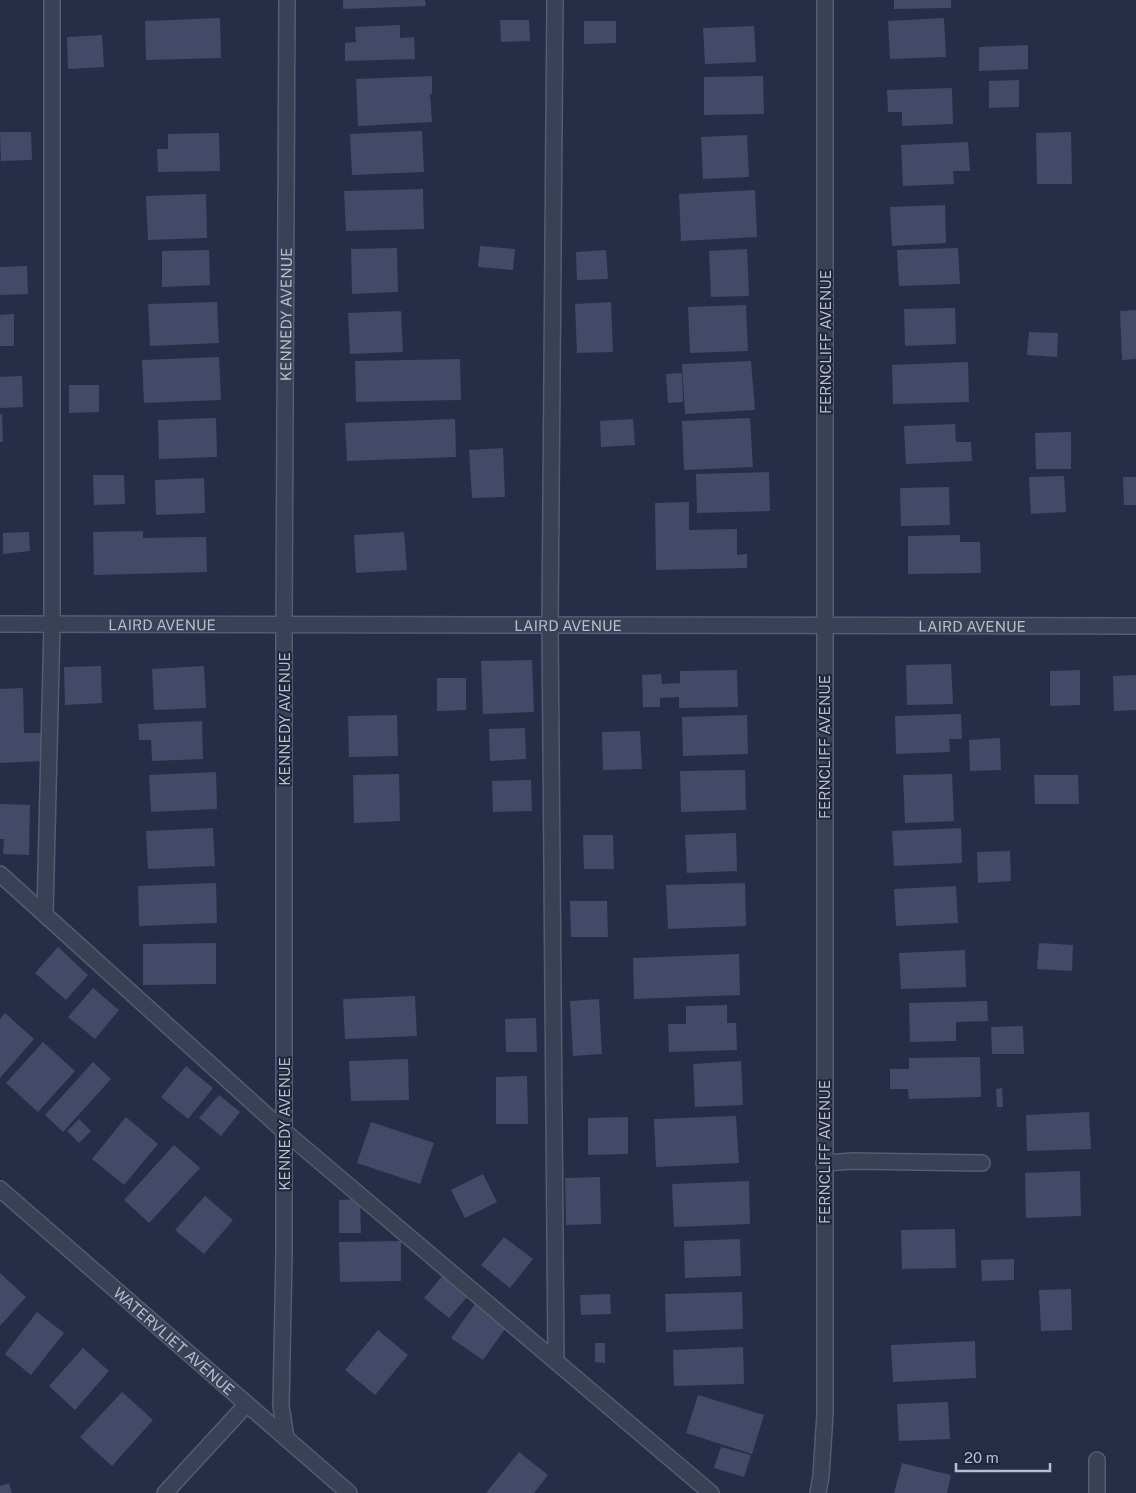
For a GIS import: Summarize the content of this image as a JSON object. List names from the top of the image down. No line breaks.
{"streets":{"street":["KENNEDY AVENUE","FERNCLIFF AVENUE","LAIRD AVENUE","WATERVLIET AVENUE"]},"crossings":[["KENNEDY AVENUE","LAIRD AVENUE"],["KENNEDY AVENUE","WATERVLIET AVENUE"],["FERNCLIFF AVENUE","LAIRD AVENUE"]],"scale_bar":"20 m"}
